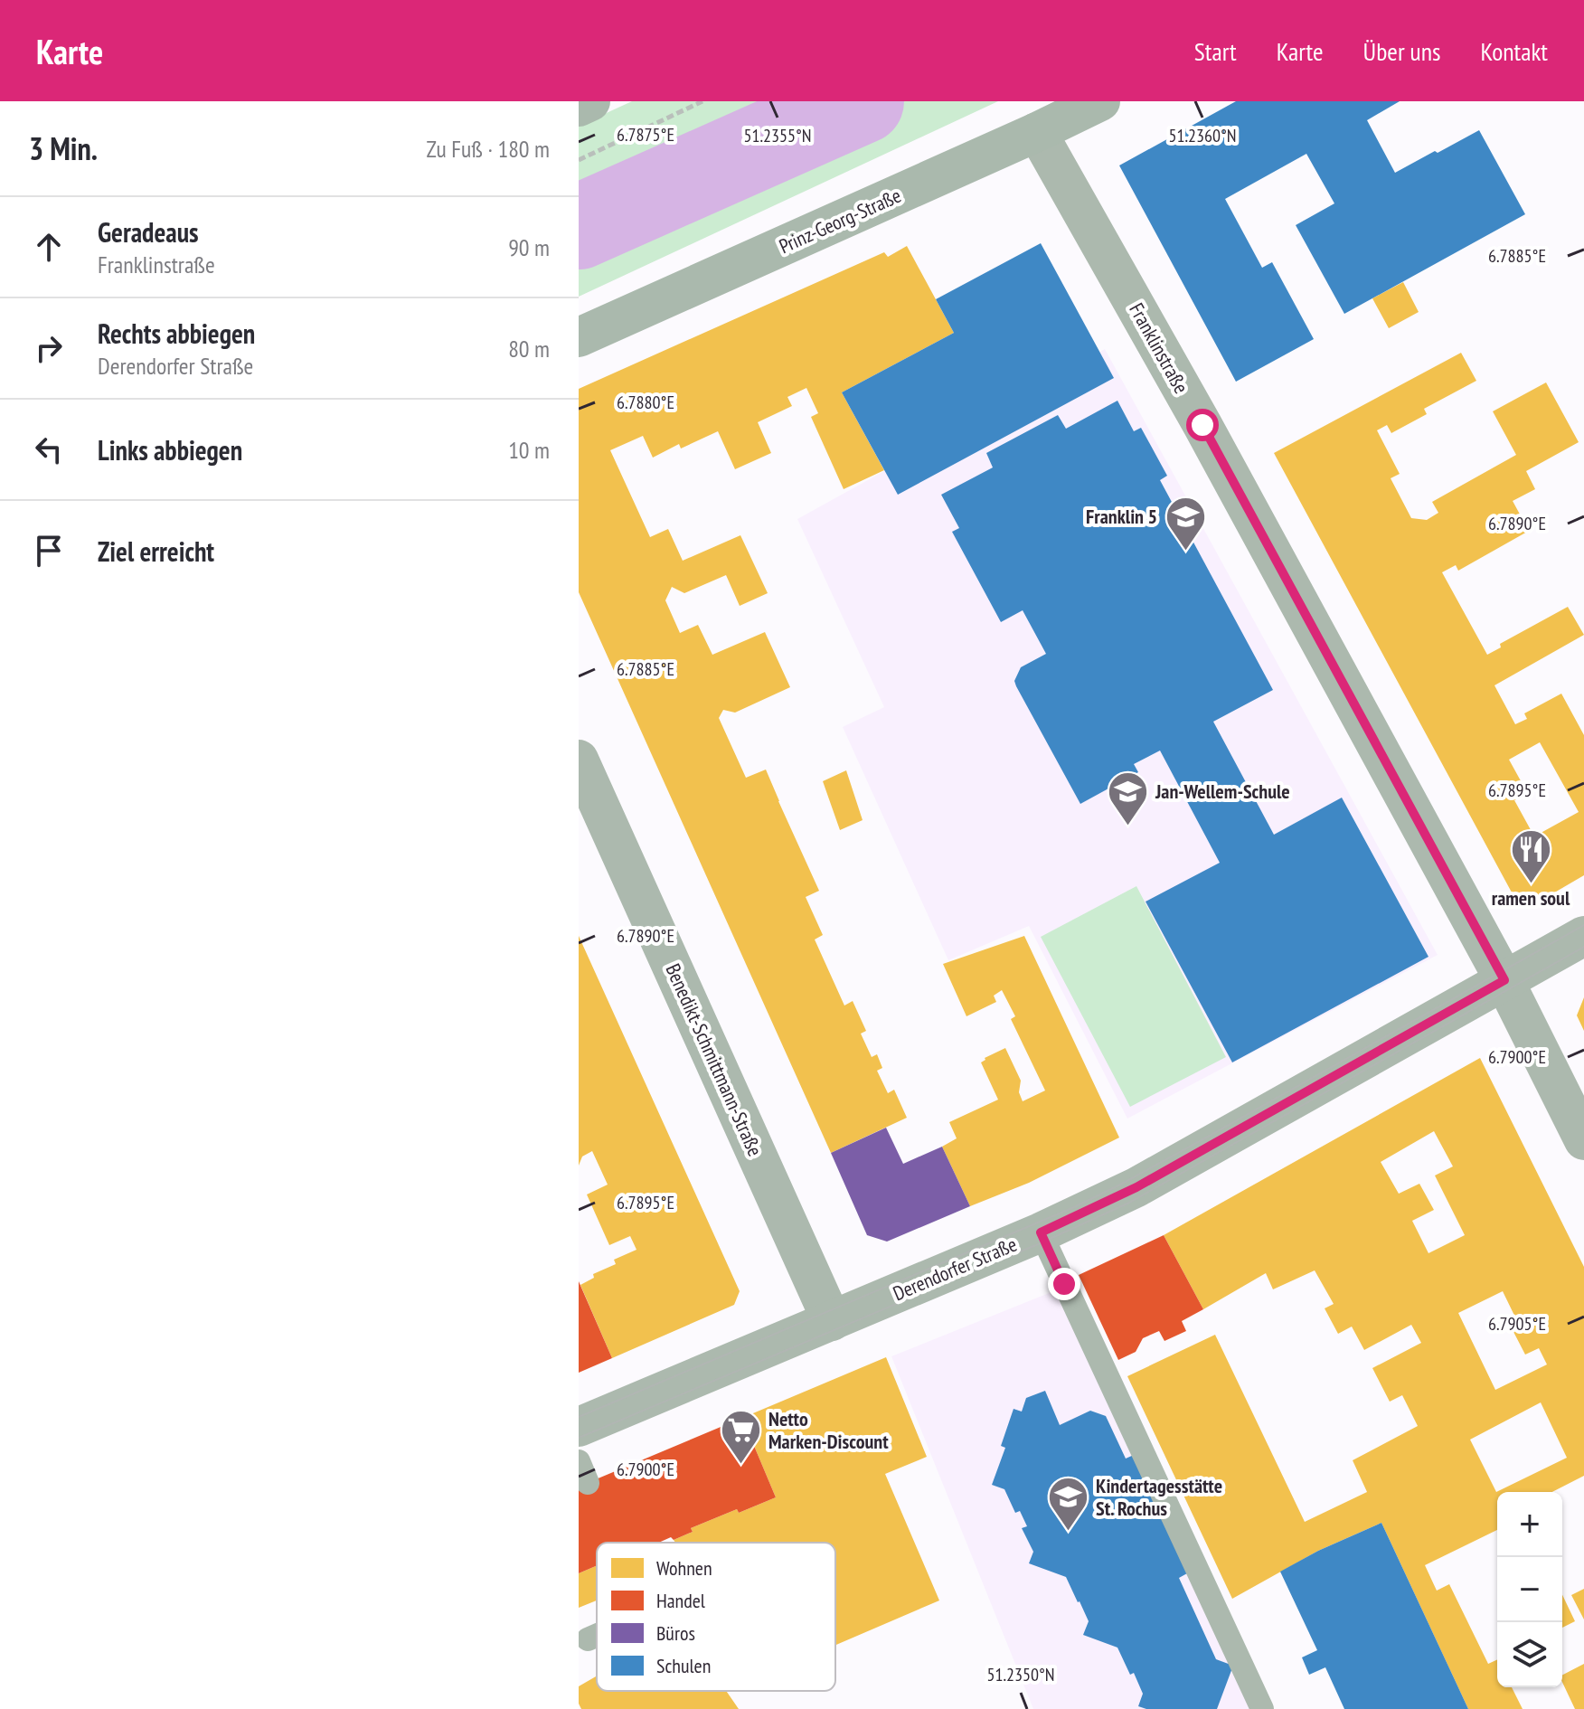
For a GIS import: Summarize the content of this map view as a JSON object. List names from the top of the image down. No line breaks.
{"streets":{"main road":["Prinz-Georg-Straße"],"street":["Franklinstraße","Benedikt-Schmittmann-Straße","Derendorfer Straße"]},"crossings":[["Prinz-Georg-Straße","Franklinstraße"],["Franklinstraße","Derendorfer Straße"],["Benedikt-Schmittmann-Straße","Derendorfer Straße"]],"places":{"school or university":["Franklin 5","Jan-Wellem-Schule","Kindertagesstätte St. Rochus"],"restaurant":["ramen soul"],"supermarket":["Netto Marken-Discount"]},"legend":["Wohnen","Handel","Büros","Schulen"],"page":{"header":"Karte","nav":["Start","Karte","Über uns","Kontakt"],"heading":["3 Min.","Zu Fuß · 180 m"],"list":[["Geradeaus","Franklinstraße","90 m"],["Rechts abbiegen","Derendorfer Straße","80 m"],["Links abbiegen","10 m"],"Ziel erreicht"],"map_buttons":["+","−"]},"coordinates":["6.7875°E","51.2355°N","51.2360°N","6.7885°E","6.7880°E","6.7890°E","6.7895°E","6.7900°E","6.7905°E","51.2350°N"]}
